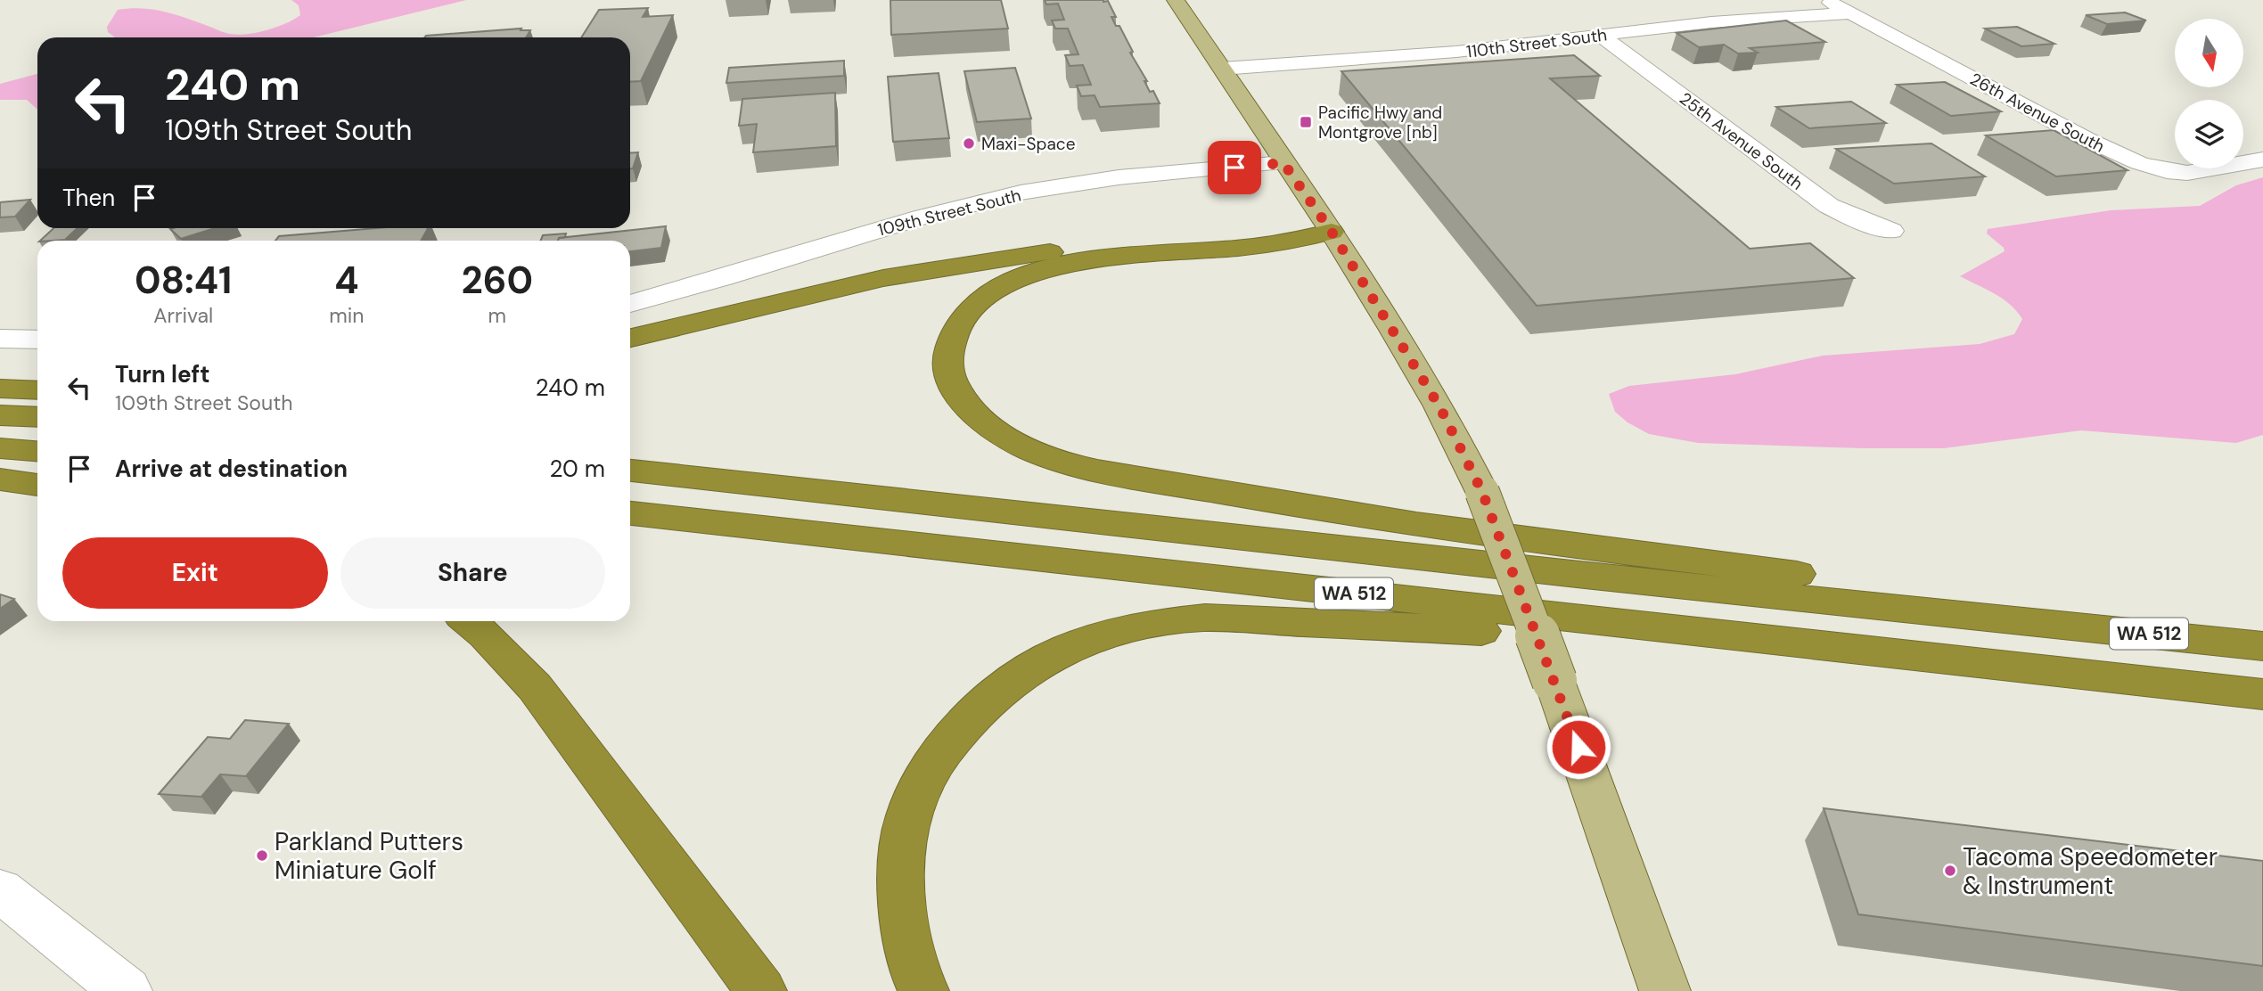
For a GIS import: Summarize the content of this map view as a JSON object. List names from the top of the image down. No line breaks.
{"streets":{"highway":["WA 512"],"street":["110th Street South","26th Avenue South","25th Avenue South","109th Street South"]},"crossings":[["110th Street South","26th Avenue South"],["110th Street South","25th Avenue South"]],"places":{"transit":["Pacific Hwy and Montgrove [nb]"],"other":["Maxi-Space","Parkland Putters Miniature Golf","Tacoma Speedometer & Instrument"]},"north":"bottom","page":{"turn":["240 m","109th Street South"],"then":"Then","eta":["08:41","Arrival","4","min","260","m"],"list":[{"name":"Turn left","note":"109th Street South","value":"240 m"},{"name":"Arrive at destination","value":"20 m"}],"buttons":["Exit","Share"]}}
